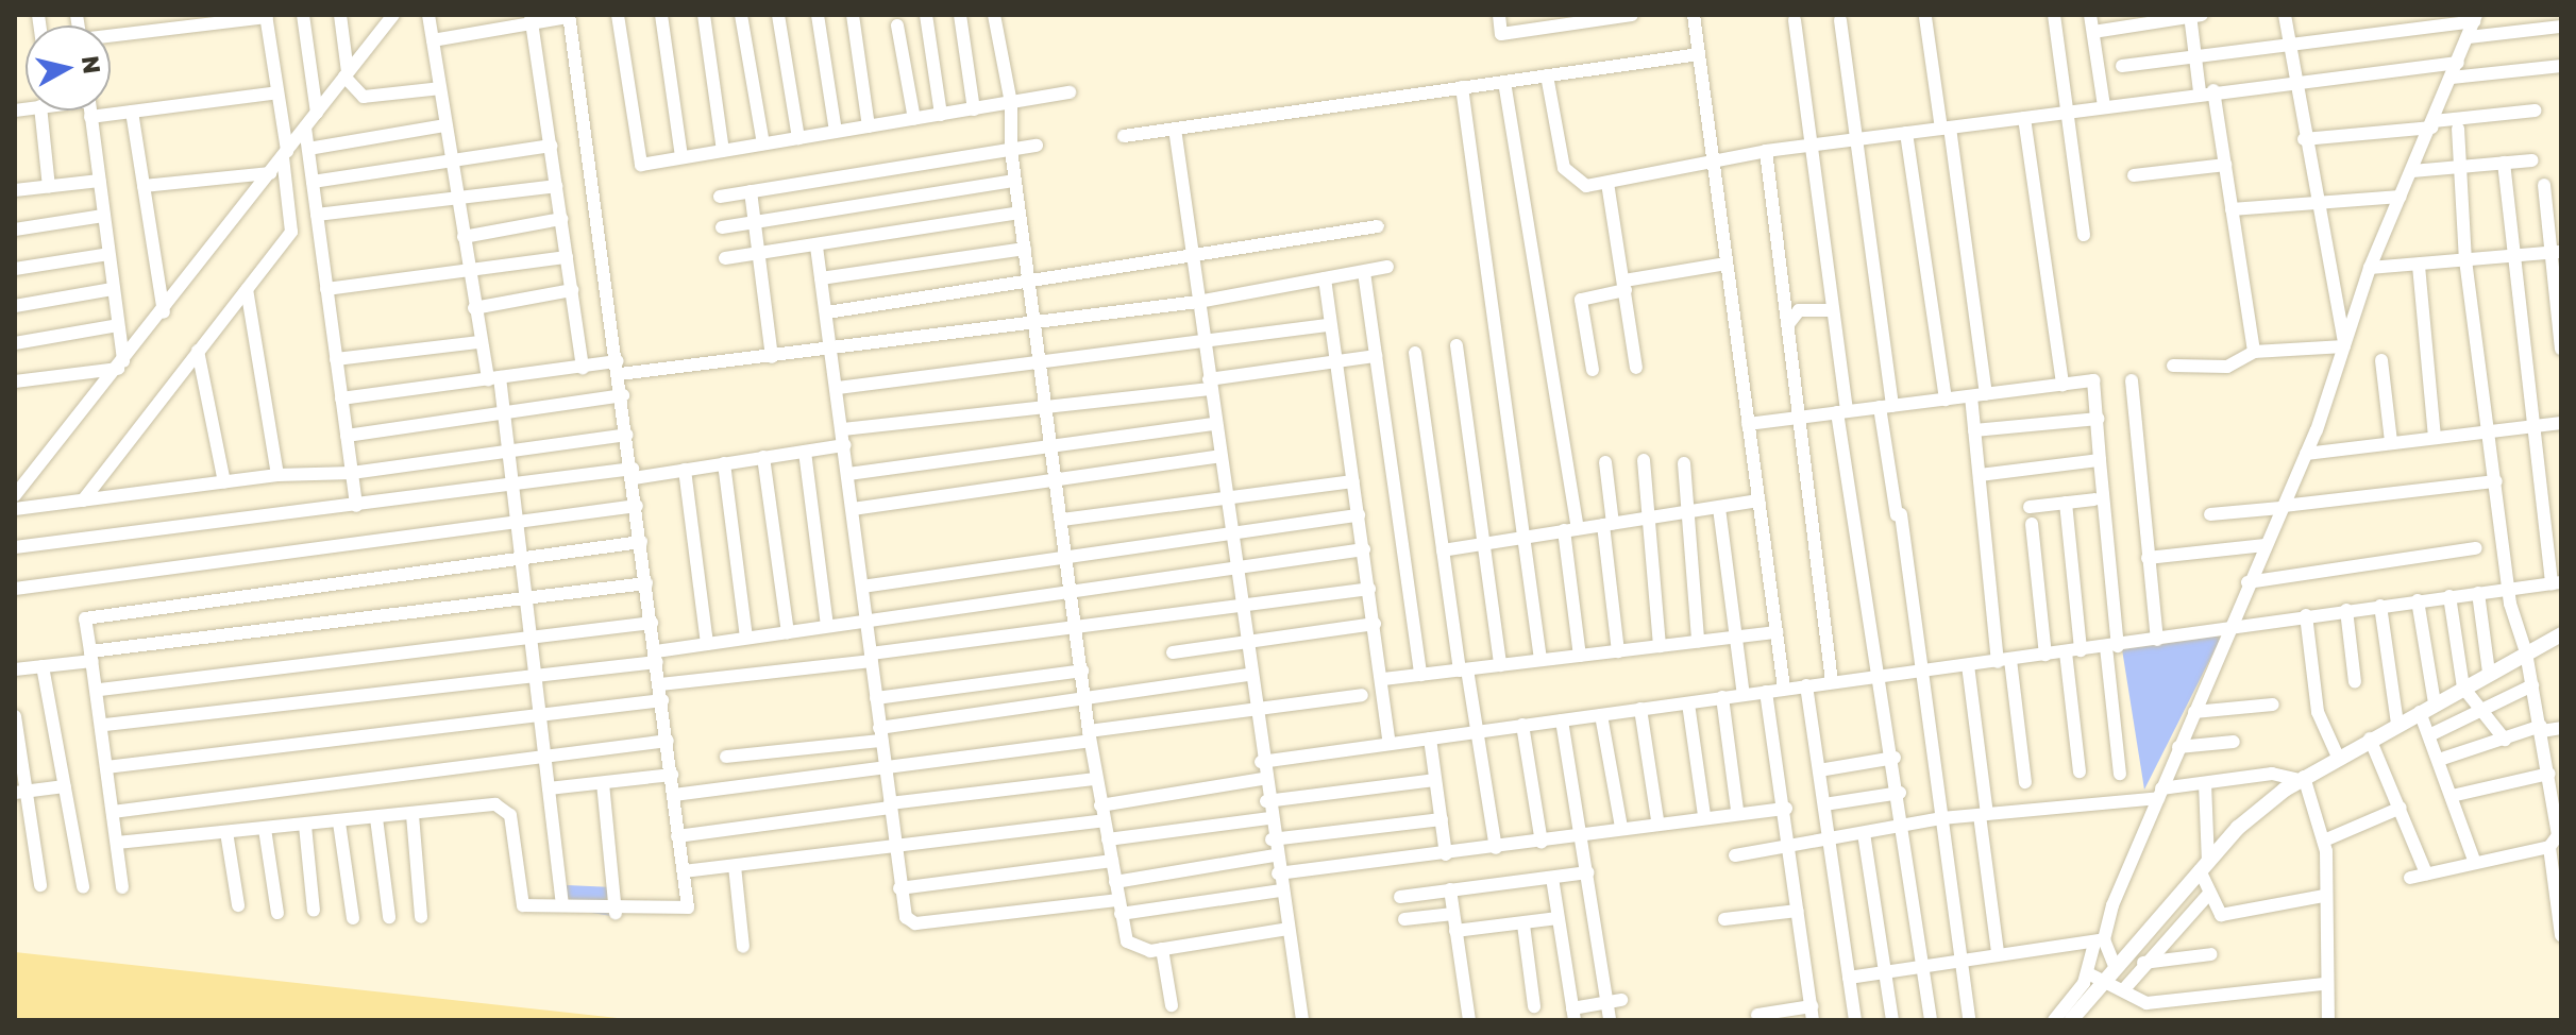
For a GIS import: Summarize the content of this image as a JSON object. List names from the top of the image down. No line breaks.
{"north":"right"}
